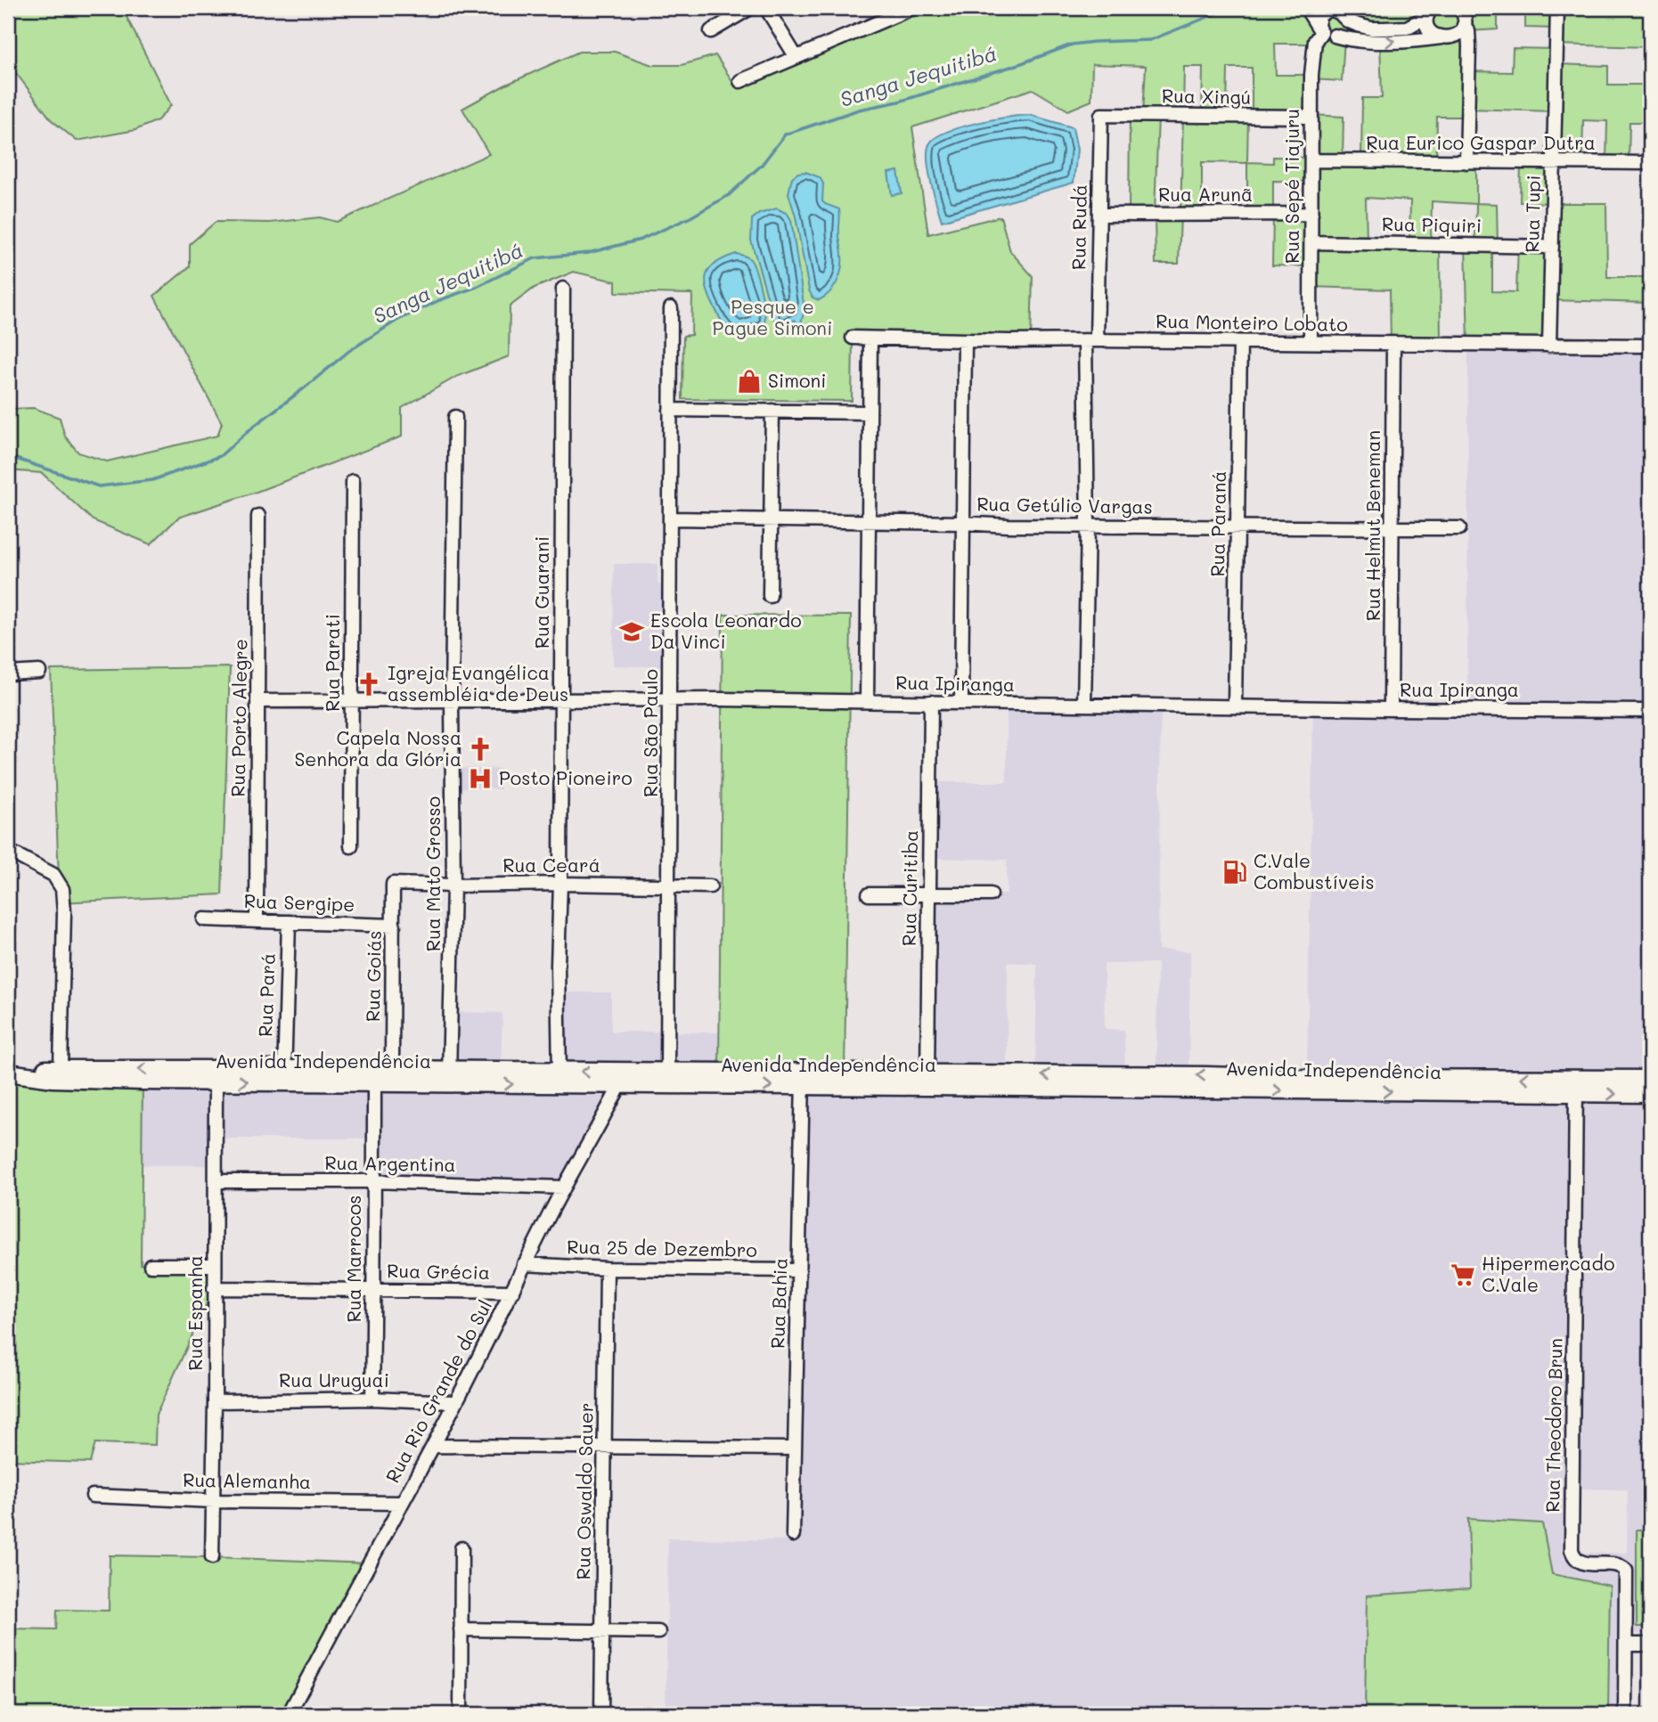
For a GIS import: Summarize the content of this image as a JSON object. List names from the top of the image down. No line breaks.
{"streets":{"main road":["Avenida Independência"],"street":["Rua Xingú","Rua Eurico Gaspar Dutra","Rua Sepé Tiajuru","Rua Arunã","Rua Tupi","Rua Piquiri","Rua Rudá","Rua Monteiro Lobato","Rua Getúlio Vargas","Rua Paraná","Rua Helmut Beneman","Rua Guarani","Rua Parati","Rua Ipiranga","Rua Porto Alegre","Rua São Paulo","Rua Ceará","Rua Mato Grosso","Rua Curitiba","Rua Sergipe","Rua Goiás","Rua Pará","Rua Argentina","Rua 25 de Dezembro","Rua Marrocos","Rua Grécia","Rua Bahia","Rua Espanha","Rua Uruguai","Rua Rio Grande do Sul","Rua Theodoro Brun","Rua Alemanha","Rua Oswaldo Sauer"]},"crossings":[["Rua Xingú","Rua Sepé Tiajuru"],["Rua Xingú","Rua Rudá"],["Rua Eurico Gaspar Dutra","Rua Sepé Tiajuru"],["Rua Eurico Gaspar Dutra","Rua Tupi"],["Rua Sepé Tiajuru","Rua Arunã"],["Rua Sepé Tiajuru","Rua Piquiri"],["Rua Sepé Tiajuru","Rua Monteiro Lobato"],["Rua Arunã","Rua Rudá"],["Rua Tupi","Rua Piquiri"],["Rua Tupi","Rua Monteiro Lobato"],["Rua Rudá","Rua Monteiro Lobato"],["Rua Rudá","Rua Getúlio Vargas"],["Rua Rudá","Rua Ipiranga"],["Rua Monteiro Lobato","Rua Paraná"],["Rua Monteiro Lobato","Rua Helmut Beneman"],["Rua Getúlio Vargas","Rua Paraná"],["Rua Getúlio Vargas","Rua Helmut Beneman"],["Rua Getúlio Vargas","Rua São Paulo"],["Rua Paraná","Rua Ipiranga"],["Rua Helmut Beneman","Rua Ipiranga"],["Rua Guarani","Rua Ipiranga"],["Rua Guarani","Rua Ceará"],["Rua Guarani","Avenida Independência"],["Rua Parati","Rua Ipiranga"],["Rua Ipiranga","Rua Porto Alegre"],["Rua Ipiranga","Rua São Paulo"],["Rua Ipiranga","Rua Mato Grosso"],["Rua Ipiranga","Rua Curitiba"],["Rua Porto Alegre","Rua Sergipe"],["Rua São Paulo","Rua Ceará"],["Rua São Paulo","Avenida Independência"],["Rua Ceará","Rua Mato Grosso"],["Rua Ceará","Rua Goiás"],["Rua Mato Grosso","Avenida Independência"],["Rua Curitiba","Avenida Independência"],["Rua Sergipe","Rua Goiás"],["Rua Sergipe","Rua Pará"],["Rua Goiás","Avenida Independência"],["Rua Pará","Avenida Independência"],["Avenida Independência","Rua Marrocos"],["Avenida Independência","Rua Bahia"],["Avenida Independência","Rua Espanha"],["Avenida Independência","Rua Rio Grande do Sul"],["Avenida Independência","Rua Theodoro Brun"],["Rua Argentina","Rua Marrocos"],["Rua Argentina","Rua Espanha"],["Rua Argentina","Rua Rio Grande do Sul"],["Rua 25 de Dezembro","Rua Bahia"],["Rua 25 de Dezembro","Rua Rio Grande do Sul"],["Rua 25 de Dezembro","Rua Oswaldo Sauer"],["Rua Marrocos","Rua Grécia"],["Rua Marrocos","Rua Uruguai"],["Rua Grécia","Rua Espanha"],["Rua Grécia","Rua Rio Grande do Sul"],["Rua Espanha","Rua Uruguai"],["Rua Espanha","Rua Alemanha"],["Rua Uruguai","Rua Rio Grande do Sul"],["Rua Rio Grande do Sul","Rua Alemanha"]],"water":["Sanga Jequitibá"],"parks":["Pesque e Pague Simoni"],"places":{"shop":["Simoni"],"school or university":["Escola Leonardo Da Vinci"],"church":["Igreja Evangélica assembléia de Deus","Capela Nossa Senhora da Glória"],"hospital":["Posto Pioneiro"],"fuel station":["C.Vale Combustíveis"],"supermarket":["Hipermercado C.Vale"]}}
